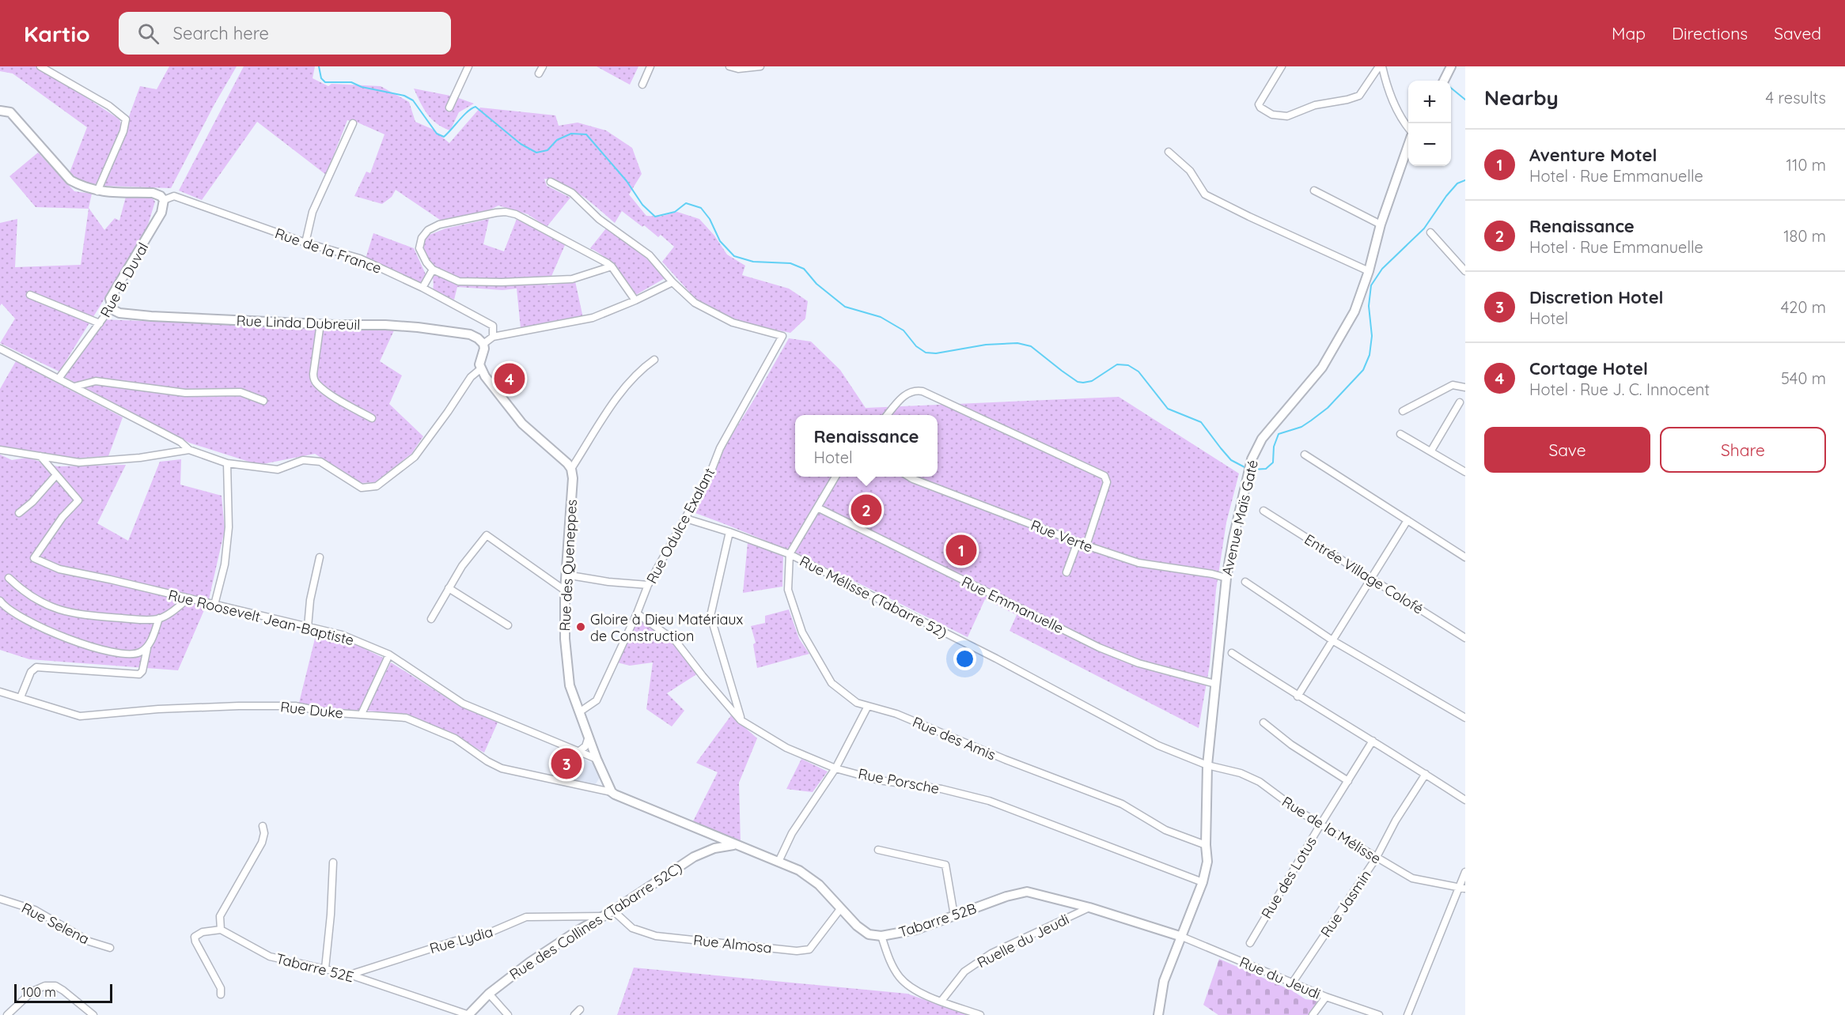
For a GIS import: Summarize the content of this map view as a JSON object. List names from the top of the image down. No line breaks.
{"streets":{"street":["Rue de la France","Rue B. Duval","Rue Linda Dubreuil","Avenue Maïs Gaté","Rue Odulce Exalant","Rue Verte","Rue des Queneppes","Entrée Village Colofé","Rue Mélisse (Tabarre 52)","Rue Emmanuelle","Rue Roosevelt Jean-Baptiste","Rue Duke","Rue des Amis","Rue Porsche","Rue de la Mélisse","Rue des Lotus","Rue Jasmin","Tabarre 52B","Rue des Collines (Tabarre 52C)","Rue Selena","Rue Lydia","Ruelle du Jeudi","Rue Almosa","Tabarre 52E","Rue du Jeudi"]},"crossings":[["Rue de la France","Rue B. Duval"],["Rue B. Duval","Rue Linda Dubreuil"],["Avenue Maïs Gaté","Rue Verte"],["Avenue Maïs Gaté","Rue Mélisse (Tabarre 52)"],["Avenue Maïs Gaté","Rue Emmanuelle"],["Avenue Maïs Gaté","Rue des Amis"],["Avenue Maïs Gaté","Rue Porsche"],["Avenue Maïs Gaté","Rue de la Mélisse"],["Avenue Maïs Gaté","Tabarre 52B"],["Avenue Maïs Gaté","Rue du Jeudi"],["Rue Odulce Exalant","Rue des Queneppes"],["Rue Odulce Exalant","Rue Mélisse (Tabarre 52)"],["Rue Odulce Exalant","Rue Porsche"],["Rue des Queneppes","Rue Roosevelt Jean-Baptiste"],["Rue des Queneppes","Rue Duke"],["Rue des Queneppes","Tabarre 52B"],["Rue Mélisse (Tabarre 52)","Rue des Amis"],["Rue Mélisse (Tabarre 52)","Rue de la Mélisse"],["Rue Duke","Tabarre 52B"],["Rue de la Mélisse","Rue des Lotus"],["Rue de la Mélisse","Rue Jasmin"],["Rue Jasmin","Rue du Jeudi"],["Tabarre 52B","Rue des Collines (Tabarre 52C)"],["Tabarre 52B","Ruelle du Jeudi"],["Tabarre 52B","Rue Almosa"],["Tabarre 52B","Rue du Jeudi"],["Rue des Collines (Tabarre 52C)","Rue Lydia"],["Rue des Collines (Tabarre 52C)","Rue Almosa"],["Rue des Collines (Tabarre 52C)","Tabarre 52E"],["Rue Lydia","Tabarre 52E"]],"places":["Gloire à Dieu Matériaux de Construction"],"scale_bar":"100 m","page":{"header":"Kartio","search":"Search here","nav":["Map","Directions","Saved"],"heading":["Nearby","4 results"],"map_buttons":["+","−"],"list":[{"mark":"1","name":"Aventure Motel","note":"Hotel · Rue Emmanuelle","value":"110 m"},{"mark":"2","name":"Renaissance","note":"Hotel · Rue Emmanuelle","value":"180 m"},{"mark":"3","name":"Discretion Hotel","note":"Hotel","value":"420 m"},{"mark":"4","name":"Cortage Hotel","note":"Hotel · Rue J. C. Innocent","value":"540 m"}],"pins":["4","2","1","3"],"buttons":["Save","Share"],"popup":["Renaissance","Hotel"],"scale":"100 m"}}
